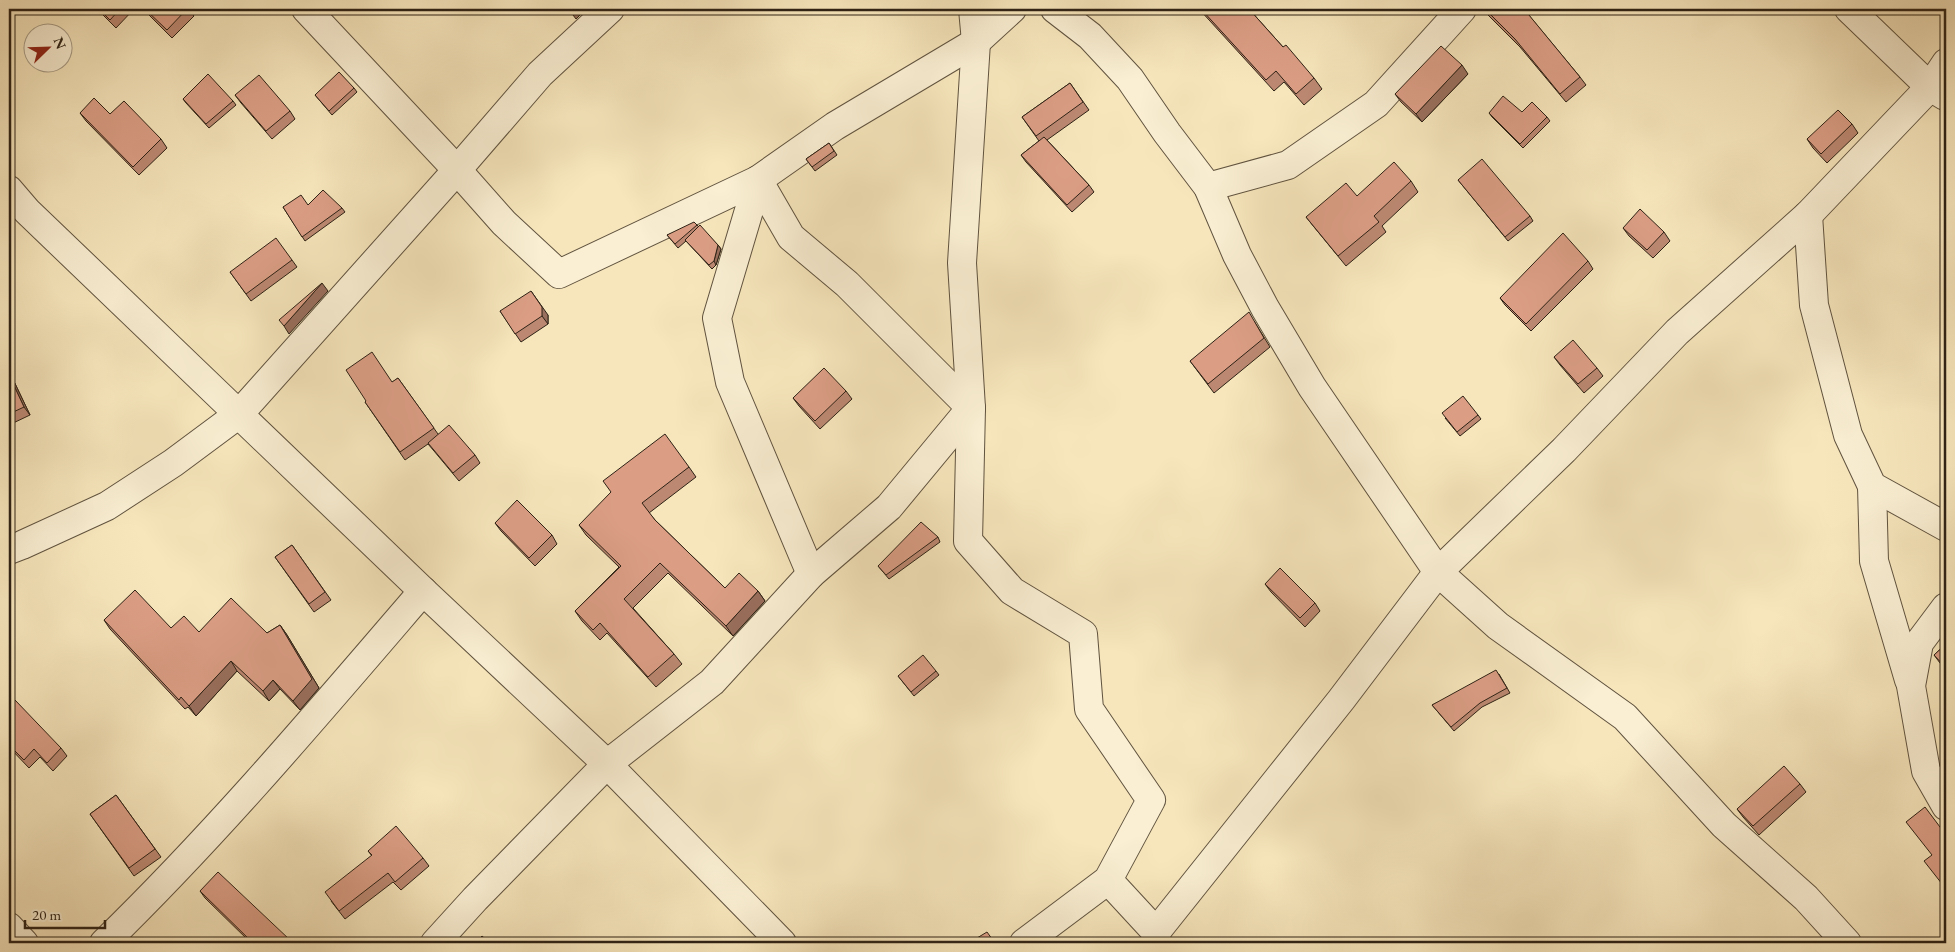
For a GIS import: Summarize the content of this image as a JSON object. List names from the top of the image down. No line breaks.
{"scale_bar":"20 m","north":"top right"}
